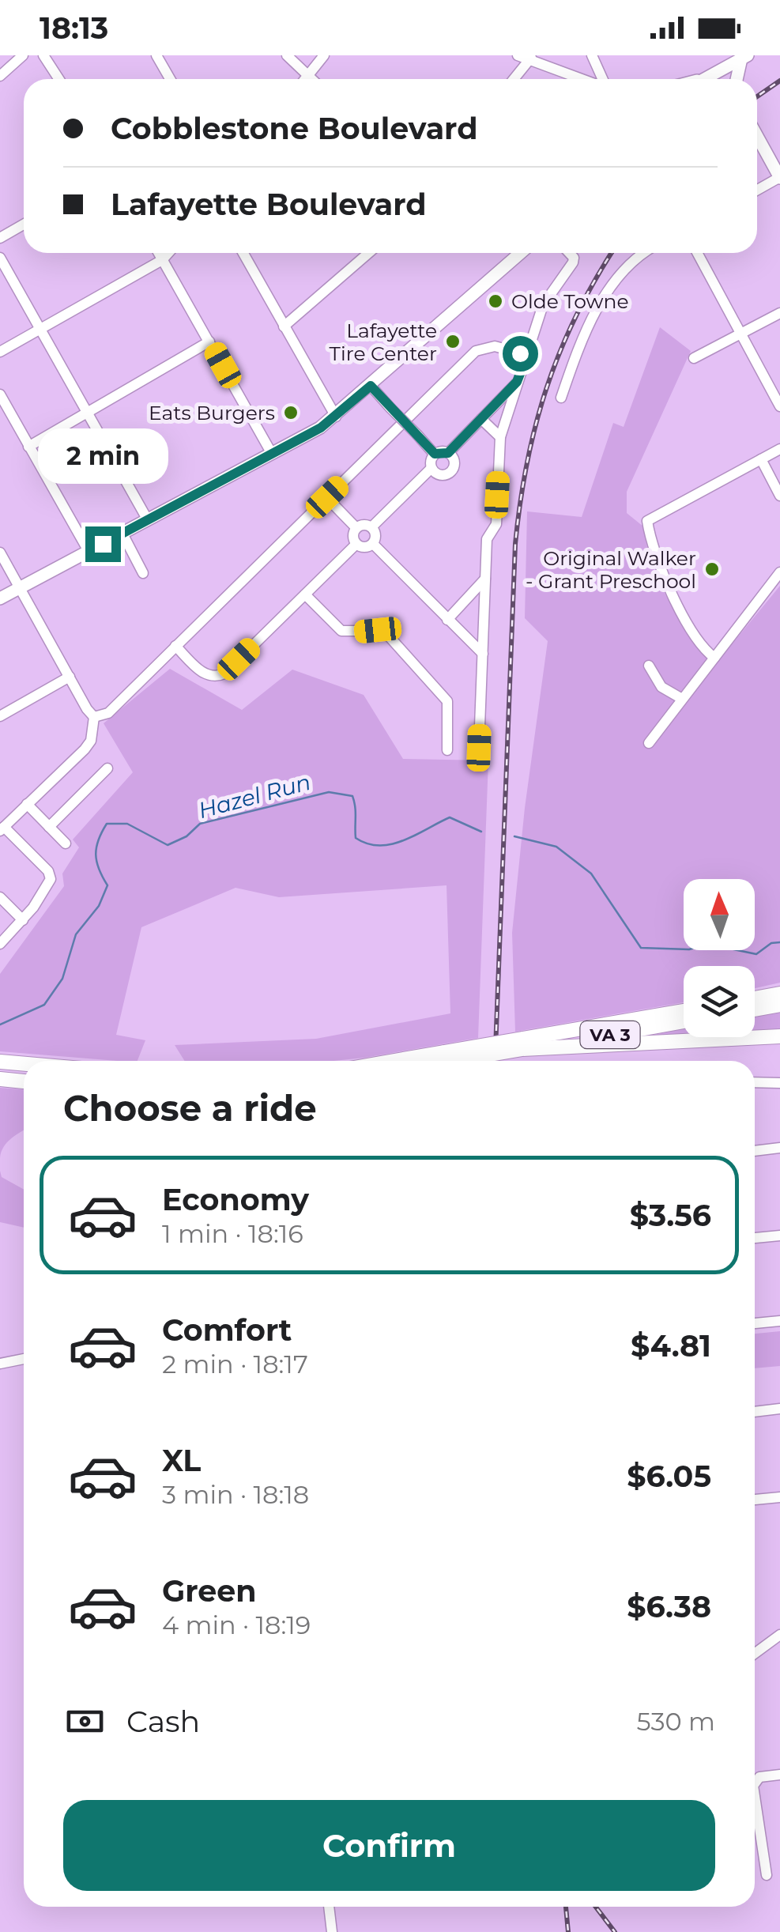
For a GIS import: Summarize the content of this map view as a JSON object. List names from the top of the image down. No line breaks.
{"streets":{"highway":["VA 3"]},"water":["Hazel Run"],"places":["Olde Towne","Lafayette Tire Center","Eats Burgers","Original Walker - Grant Preschool"],"north":"top","page":{"status":"18:13","banner":["Cobblestone Boulevard","Lafayette Boulevard"],"bubble":"2 min","heading":"Choose a ride","list":[{"name":"Economy","note":"1 min · 18:16","value":"$3.56"},{"name":"Comfort","note":"2 min · 18:17","value":"$4.81"},{"name":"XL","note":"3 min · 18:18","value":"$6.05"},{"name":"Green","note":"4 min · 18:19","value":"$6.38"}],"pay":["Cash","530 m"],"buttons":"Confirm"}}
